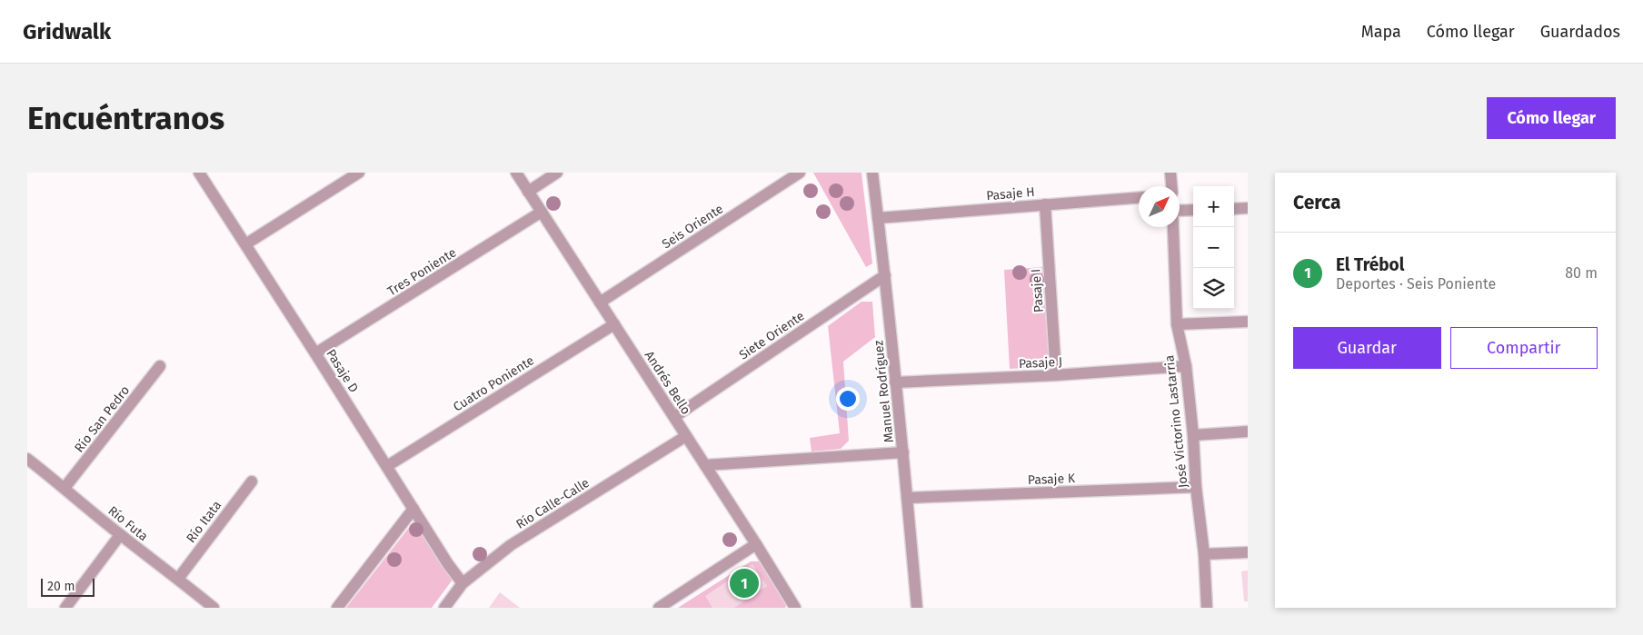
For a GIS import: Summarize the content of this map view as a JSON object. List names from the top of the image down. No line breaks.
{"streets":{"street":["Pasaje H","Seis Oriente","Tres Poniente","Pasaje I","Siete Oriente","Pasaje J","Pasaje D","Andrés Bello","Cuatro Poniente","Manuel Rodríguez","Río San Pedro","José Victorino Lastarria","Pasaje K","Río Calle-Calle","Río Itata","Río Futa"]},"crossings":[["Pasaje H","Pasaje I"],["Pasaje H","Manuel Rodríguez"],["Seis Oriente","Andrés Bello"],["Tres Poniente","Pasaje D"],["Tres Poniente","Andrés Bello"],["Pasaje I","Pasaje J"],["Siete Oriente","Andrés Bello"],["Siete Oriente","Manuel Rodríguez"],["Pasaje J","Manuel Rodríguez"],["Pasaje J","José Victorino Lastarria"],["Pasaje D","Cuatro Poniente"],["Pasaje D","Río Calle-Calle"],["Andrés Bello","Cuatro Poniente"],["Andrés Bello","Río Calle-Calle"],["Manuel Rodríguez","Pasaje K"],["Río San Pedro","Río Futa"],["José Victorino Lastarria","Pasaje K"],["Río Itata","Río Futa"]],"scale_bar":"20 m","north":"top right","page":{"header":"Gridwalk","nav":["Mapa","Cómo llegar","Guardados"],"buttons":["Cómo llegar",["Guardar","Compartir"]],"title":"Encuéntranos","heading":"Cerca","map_buttons":["+","−"],"list":[{"mark":"1","name":"El Trébol","note":"Deportes · Seis Poniente","value":"80 m"}],"pins":"1","scale":"20 m"}}
